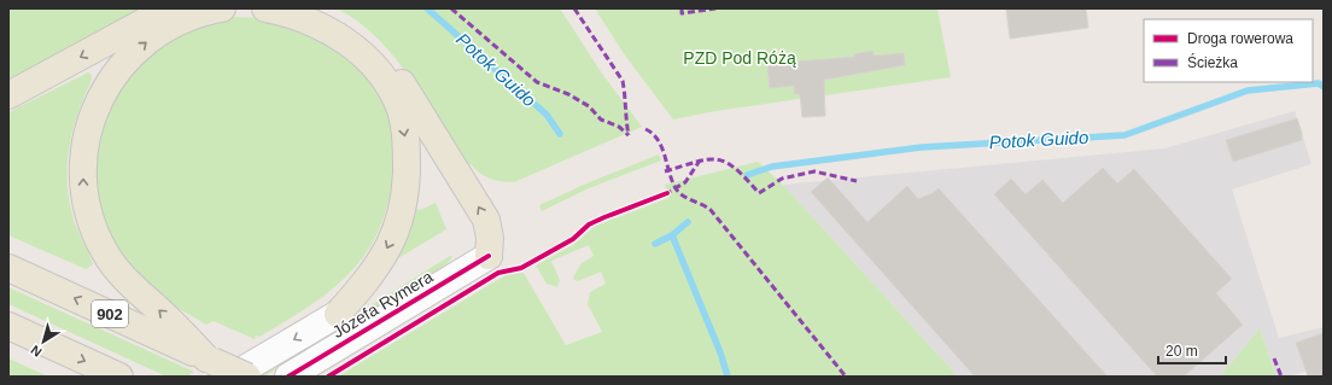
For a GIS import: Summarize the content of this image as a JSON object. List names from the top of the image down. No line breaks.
{"streets":{"main road":["902"],"street":["Józefa Rymera"]},"crossings":[["Józefa Rymera","902"]],"water":["Potok Guido"],"parks":["PZD Pod Różą"],"legend":["Droga rowerowa","Ścieżka"],"scale_bar":"20 m","north":"bottom left"}
